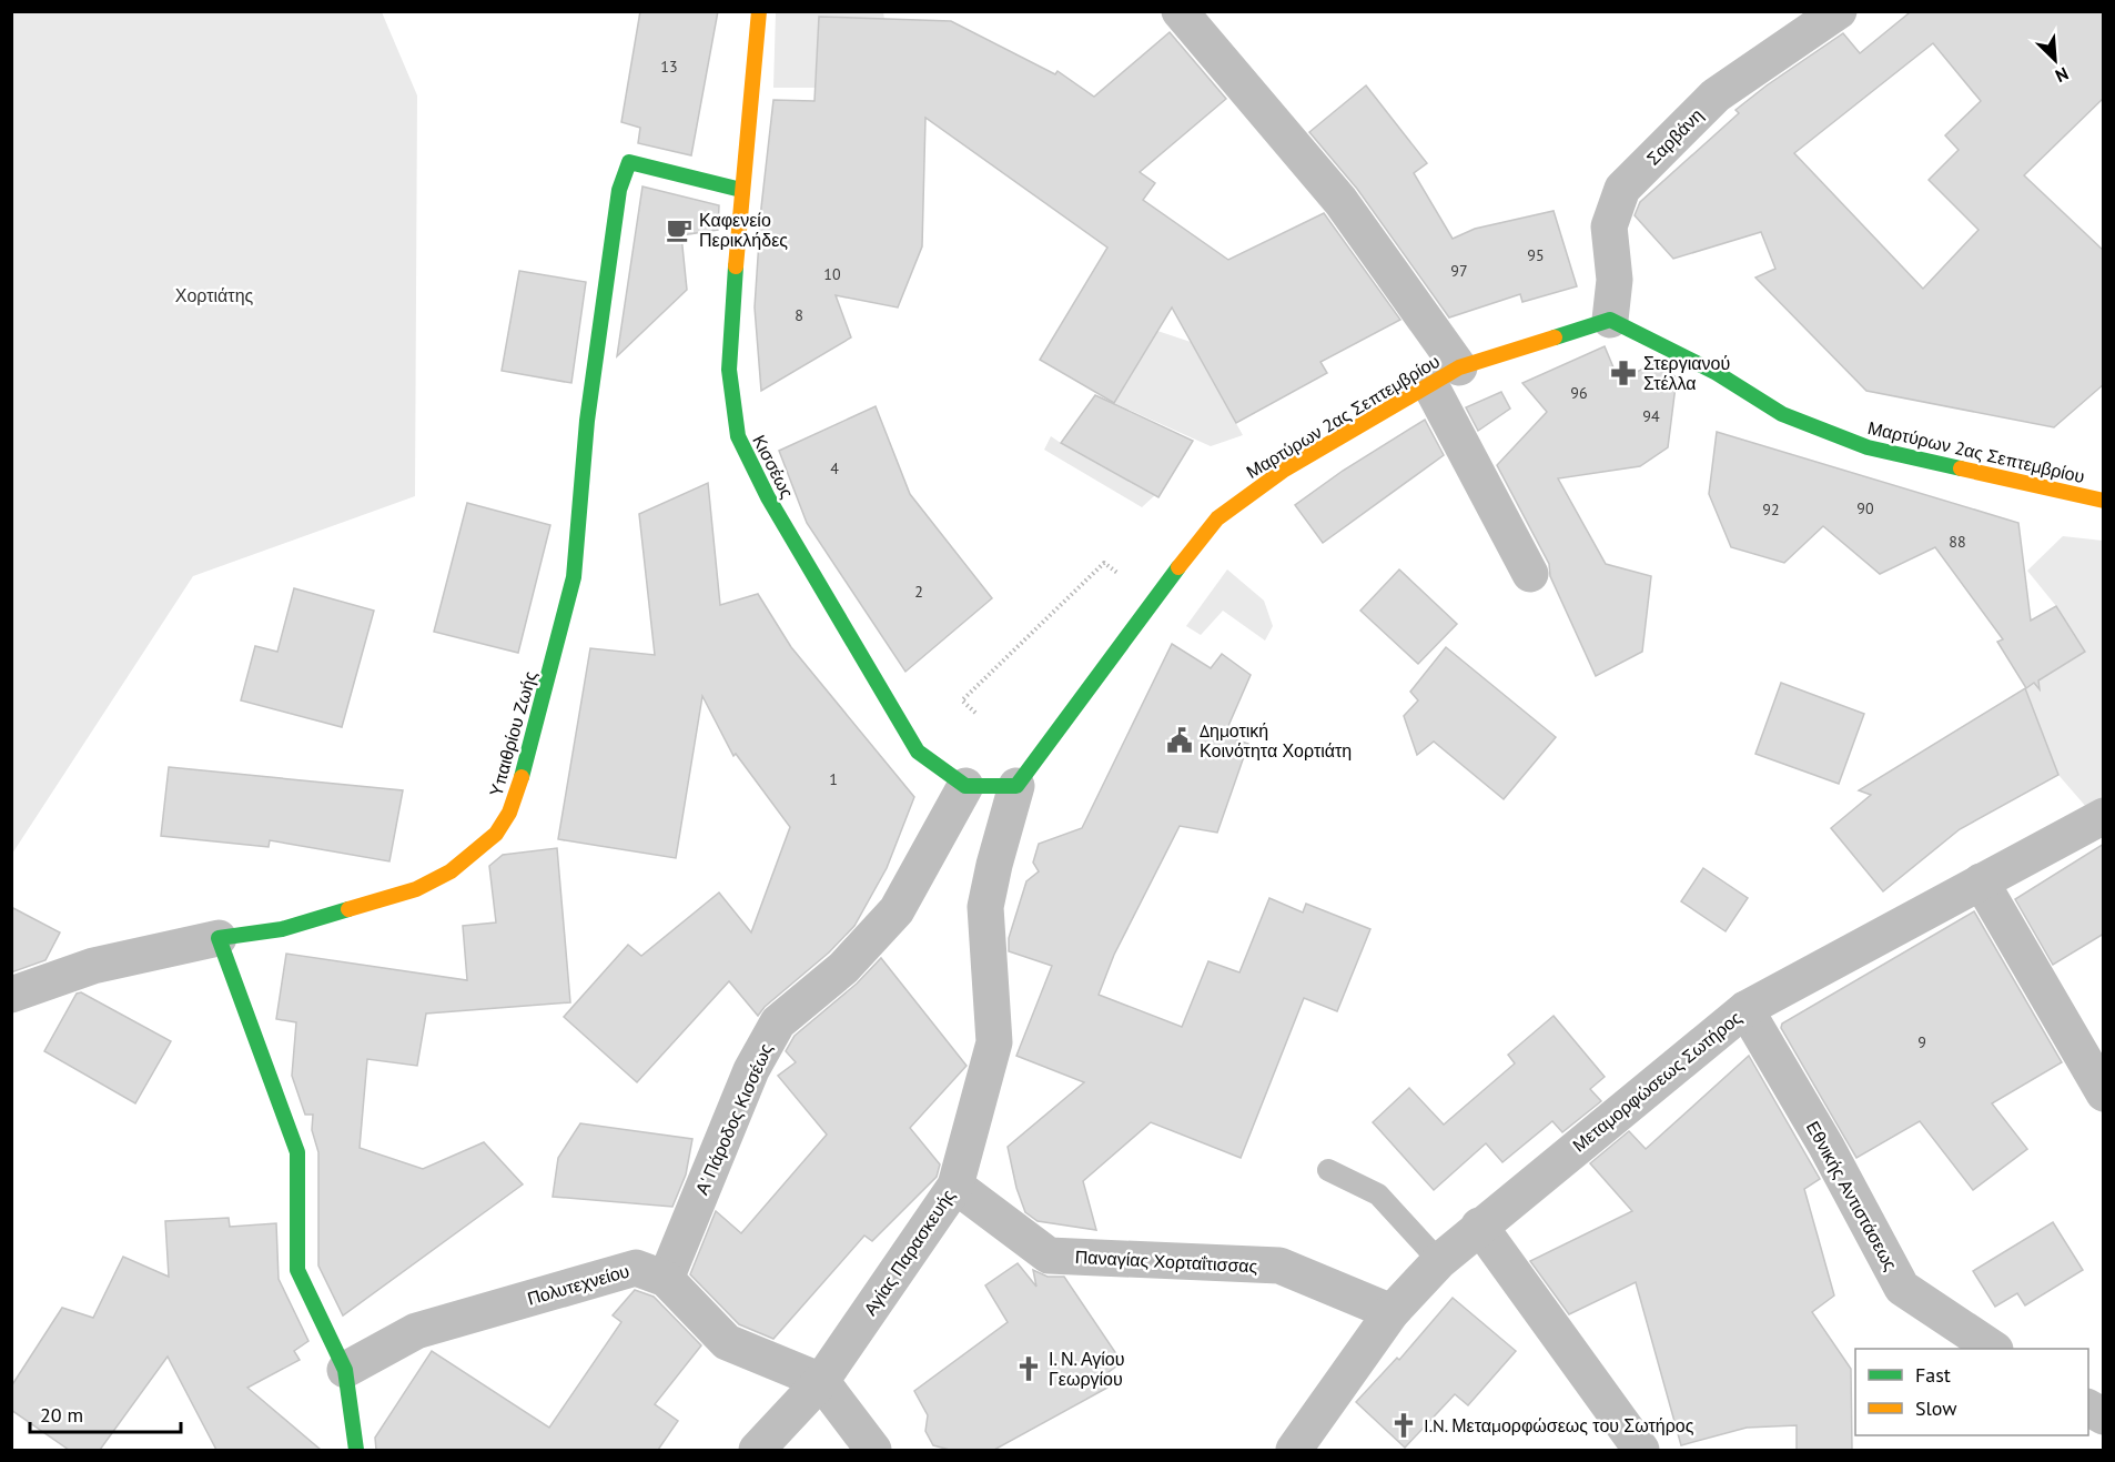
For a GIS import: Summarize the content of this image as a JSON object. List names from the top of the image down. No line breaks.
{"streets":{"street":["Σαρβάνη","Μαρτύρων 2ας Σεπτεμβρίου","Κισσέως","Υπαιθρίου Ζωής","Μεταμορφώσεως Σωτήρος","Α' Πάροδος Κισσέως","Εθνικής Αντιστάσεως","Αγίας Παρασκευής","Παναγίας Χορταΐτισσας","Πολυτεχνείου"]},"crossings":[["Σαρβάνη","Μαρτύρων 2ας Σεπτεμβρίου"],["Μαρτύρων 2ας Σεπτεμβρίου","Αγίας Παρασκευής"],["Κισσέως","Υπαιθρίου Ζωής"],["Κισσέως","Α' Πάροδος Κισσέως"],["Μεταμορφώσεως Σωτήρος","Εθνικής Αντιστάσεως"],["Μεταμορφώσεως Σωτήρος","Παναγίας Χορταΐτισσας"],["Α' Πάροδος Κισσέως","Πολυτεχνείου"],["Αγίας Παρασκευής","Παναγίας Χορταΐτισσας"],["Αγίας Παρασκευής","Πολυτεχνείου"]],"parks":["Χορτιάτης"],"places":{"cafe":["Καφενείο Περικλήδες"],"pharmacy":["Στεργιανού Στέλλα"],"public building":["Δημοτική Κοινότητα Χορτιάτη"],"church":["Ι. Ν. Αγίου Γεωργίου","I.N. Μεταμορφώσεως του Σωτήρος"]},"house_numbers":["13","95","97","10","8","96","94","4","90","92","88","2","1","9"],"legend":["Fast","Slow"],"scale_bar":"20 m","north":"bottom right"}
